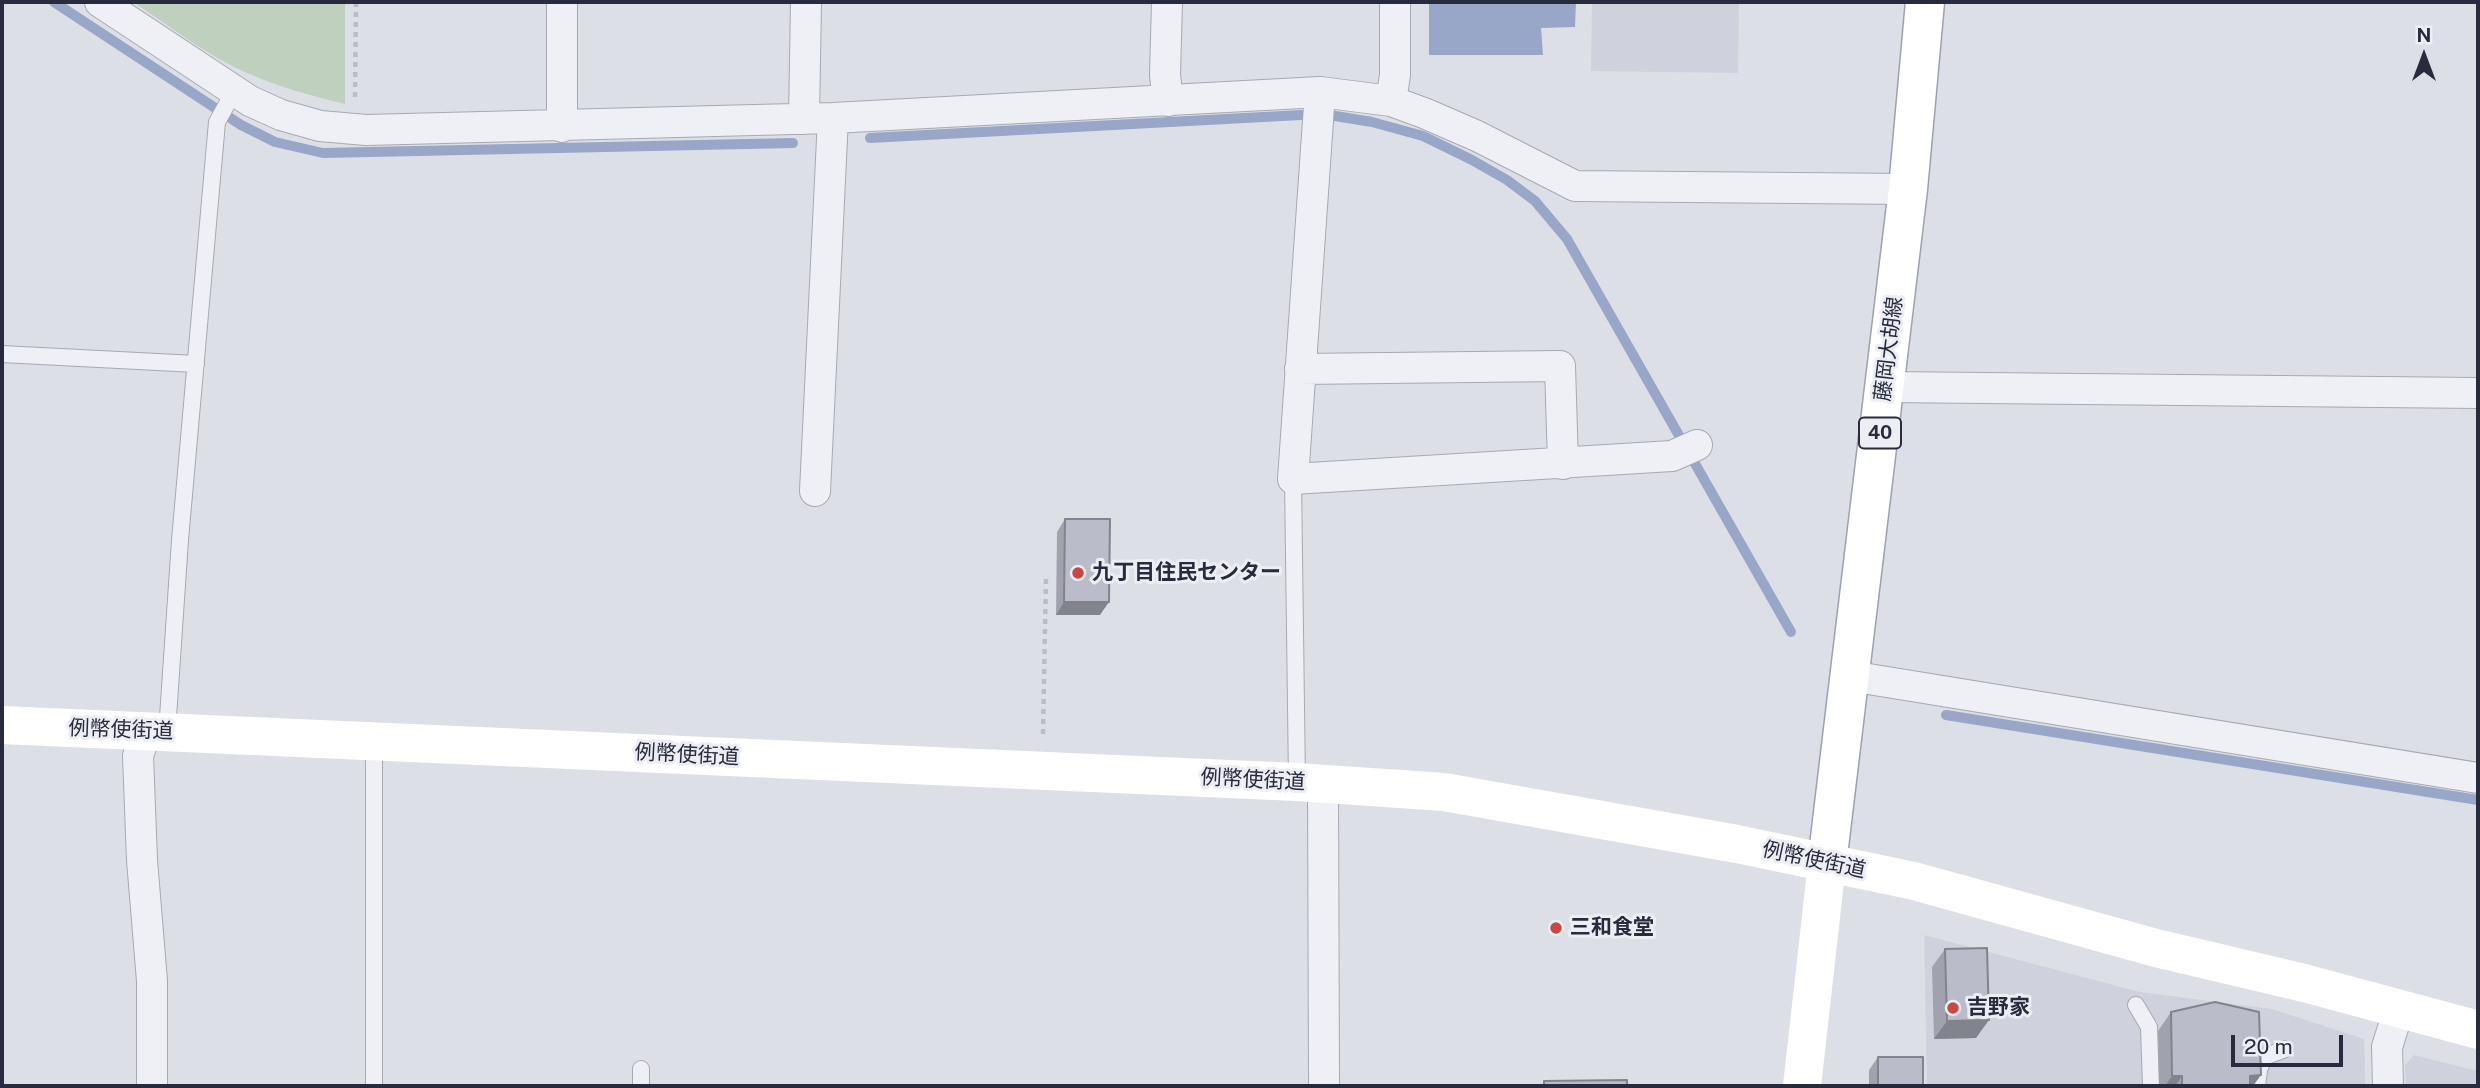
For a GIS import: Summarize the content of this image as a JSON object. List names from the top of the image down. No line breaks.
{"streets":{"main road":["藤岡大胡線","40","例幣使街道"]},"crossings":[["藤岡大胡線","例幣使街道"]],"places":["九丁目住民センター","三和食堂","吉野家"],"scale_bar":"20 m","north":"top"}
